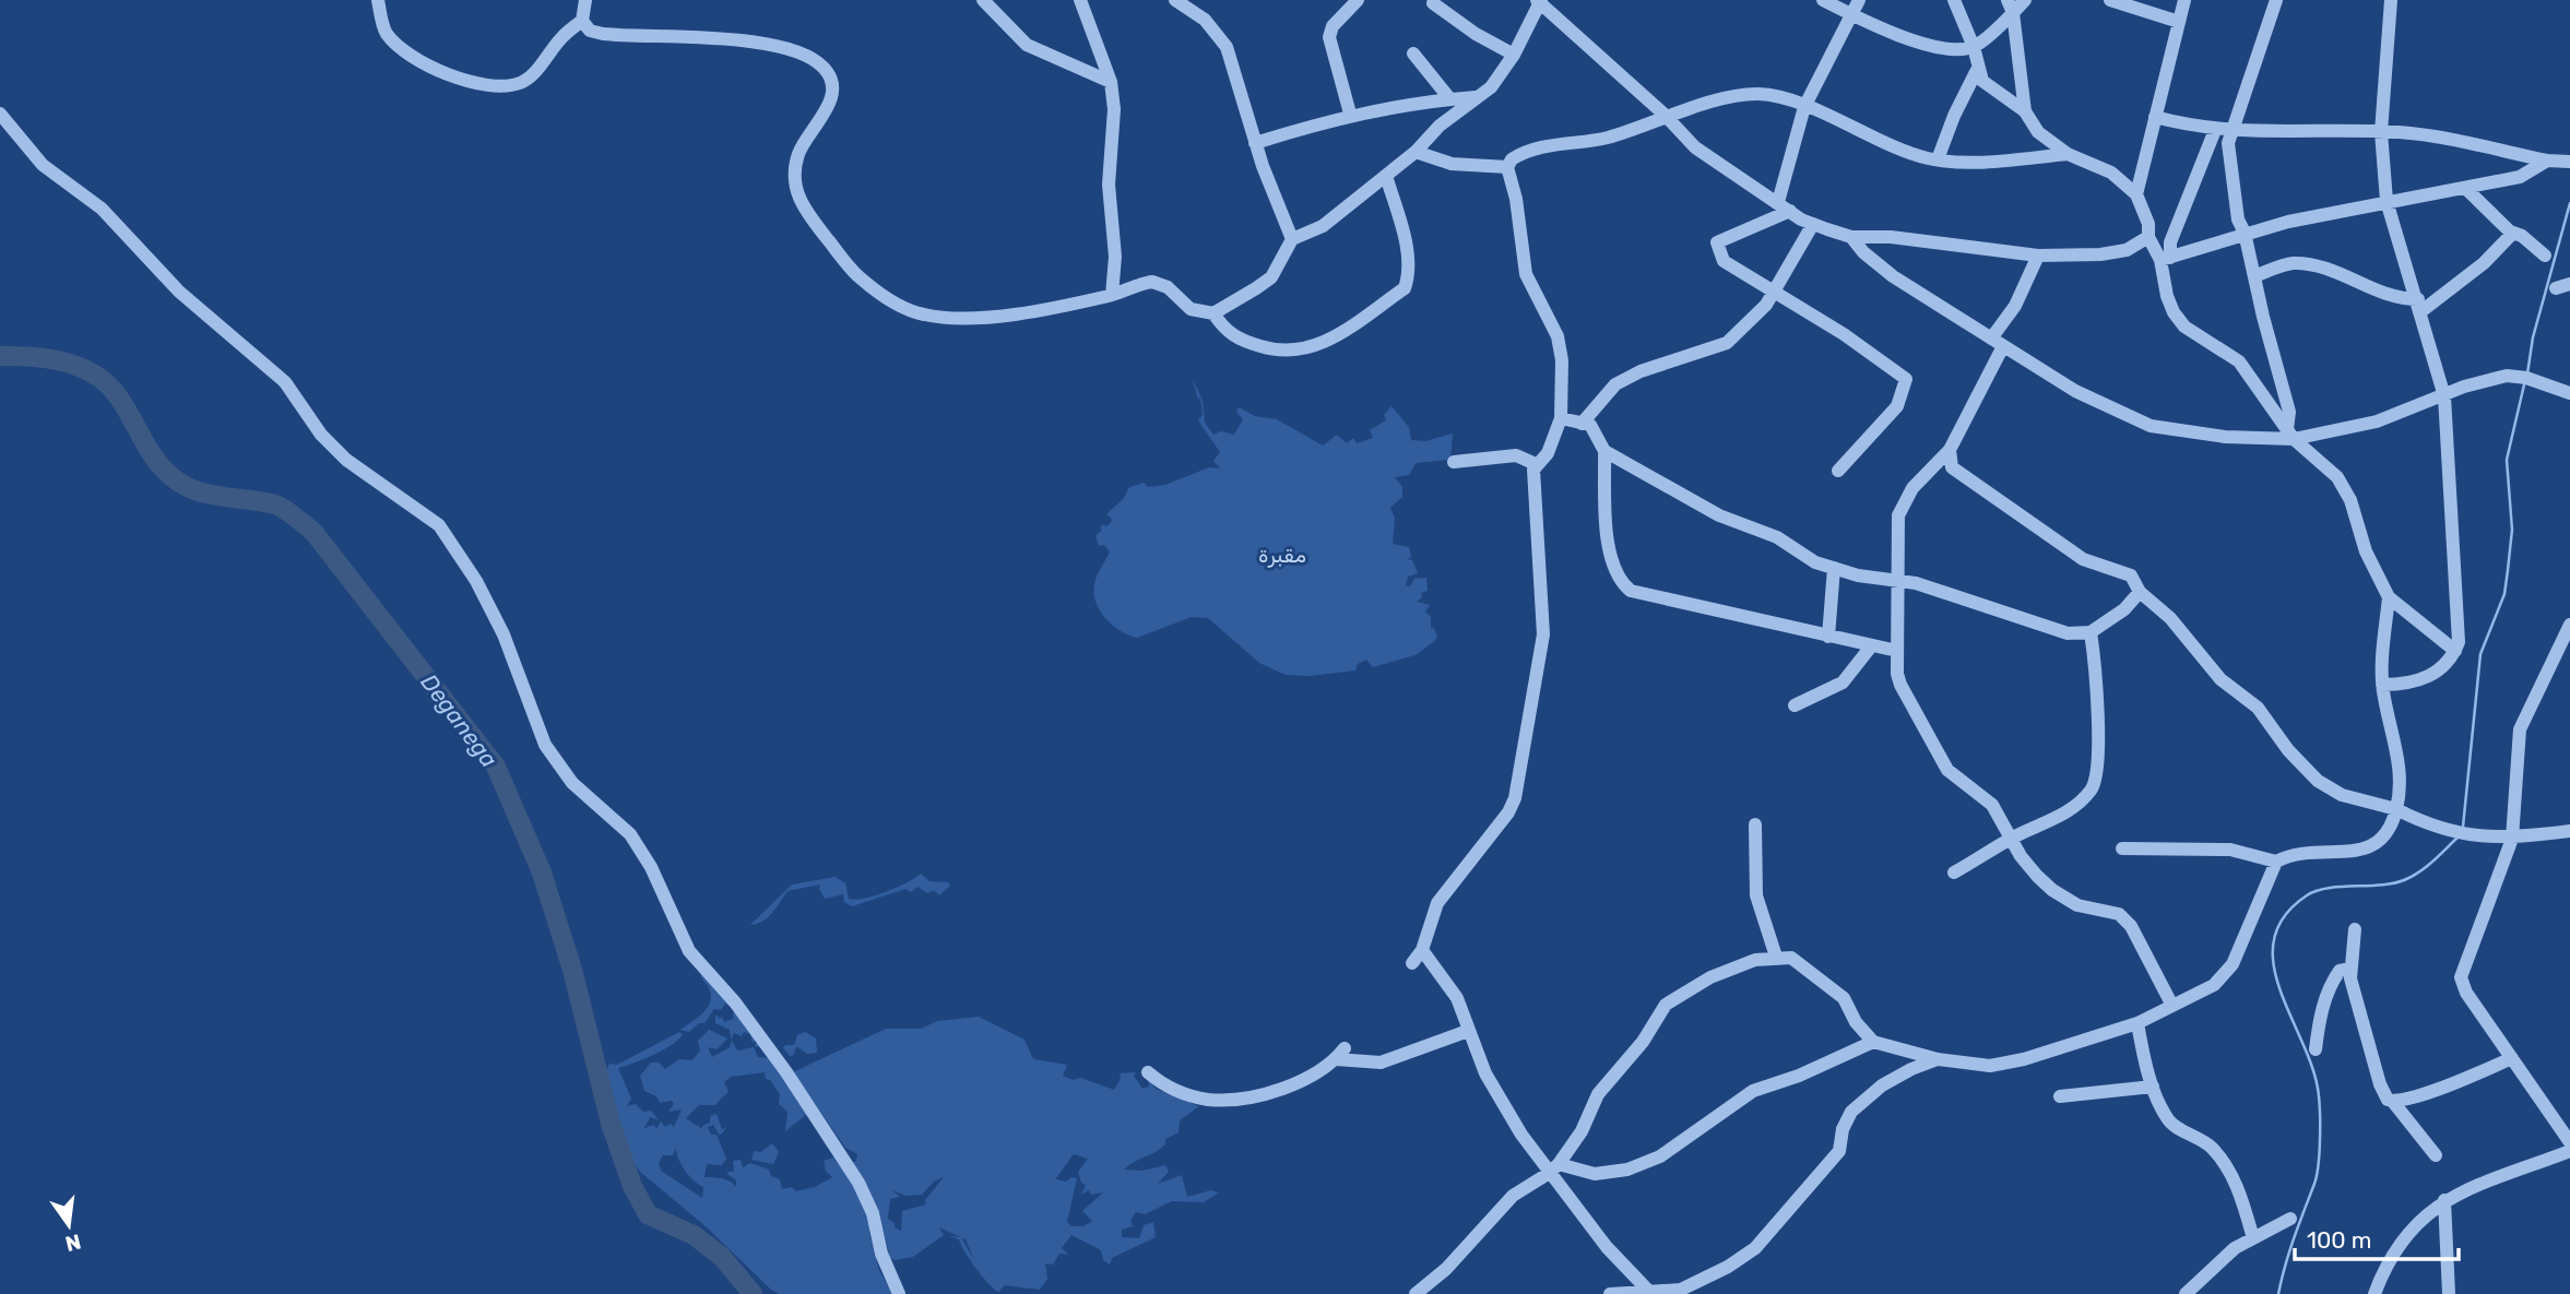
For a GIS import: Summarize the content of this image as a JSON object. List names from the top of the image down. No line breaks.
{"water":["Deganega"],"parks":["مقبرة"],"scale_bar":"100 m","north":"bottom"}
